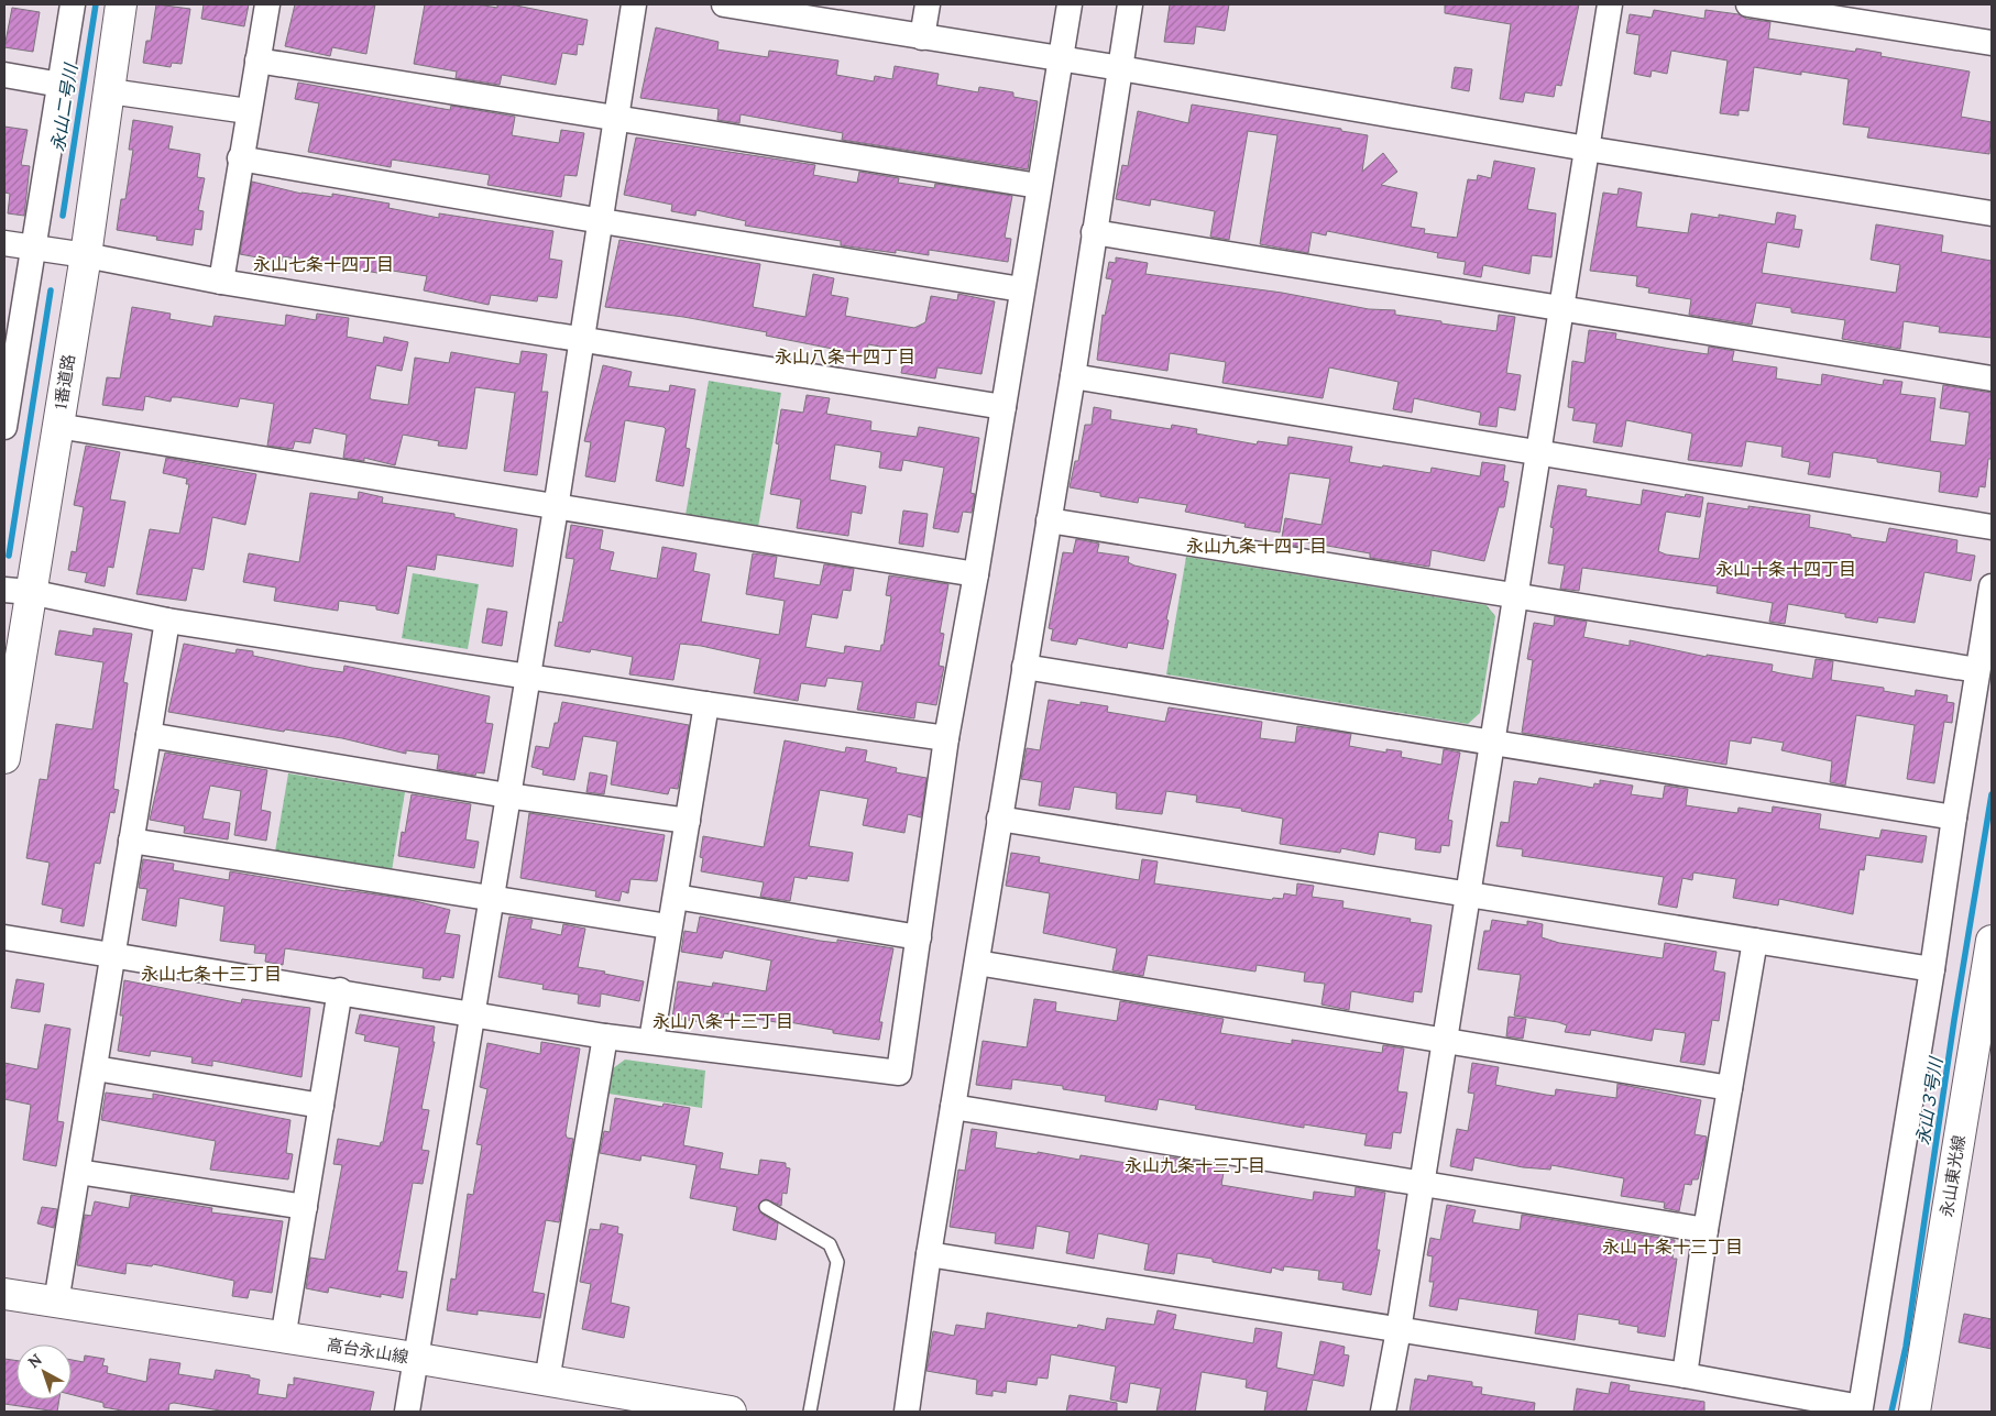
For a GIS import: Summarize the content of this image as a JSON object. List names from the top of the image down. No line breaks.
{"streets":{"street":["1番道路","永山東光線","高台永山線"]},"districts":["永山七条十四丁目","永山八条十四丁目","永山九条十四丁目","永山十条十四丁目","永山七条十三丁目","永山八条十三丁目","永山九条十三丁目","永山十条十三丁目"],"water":["永山二号川","永山３号川"],"north":"top left"}
